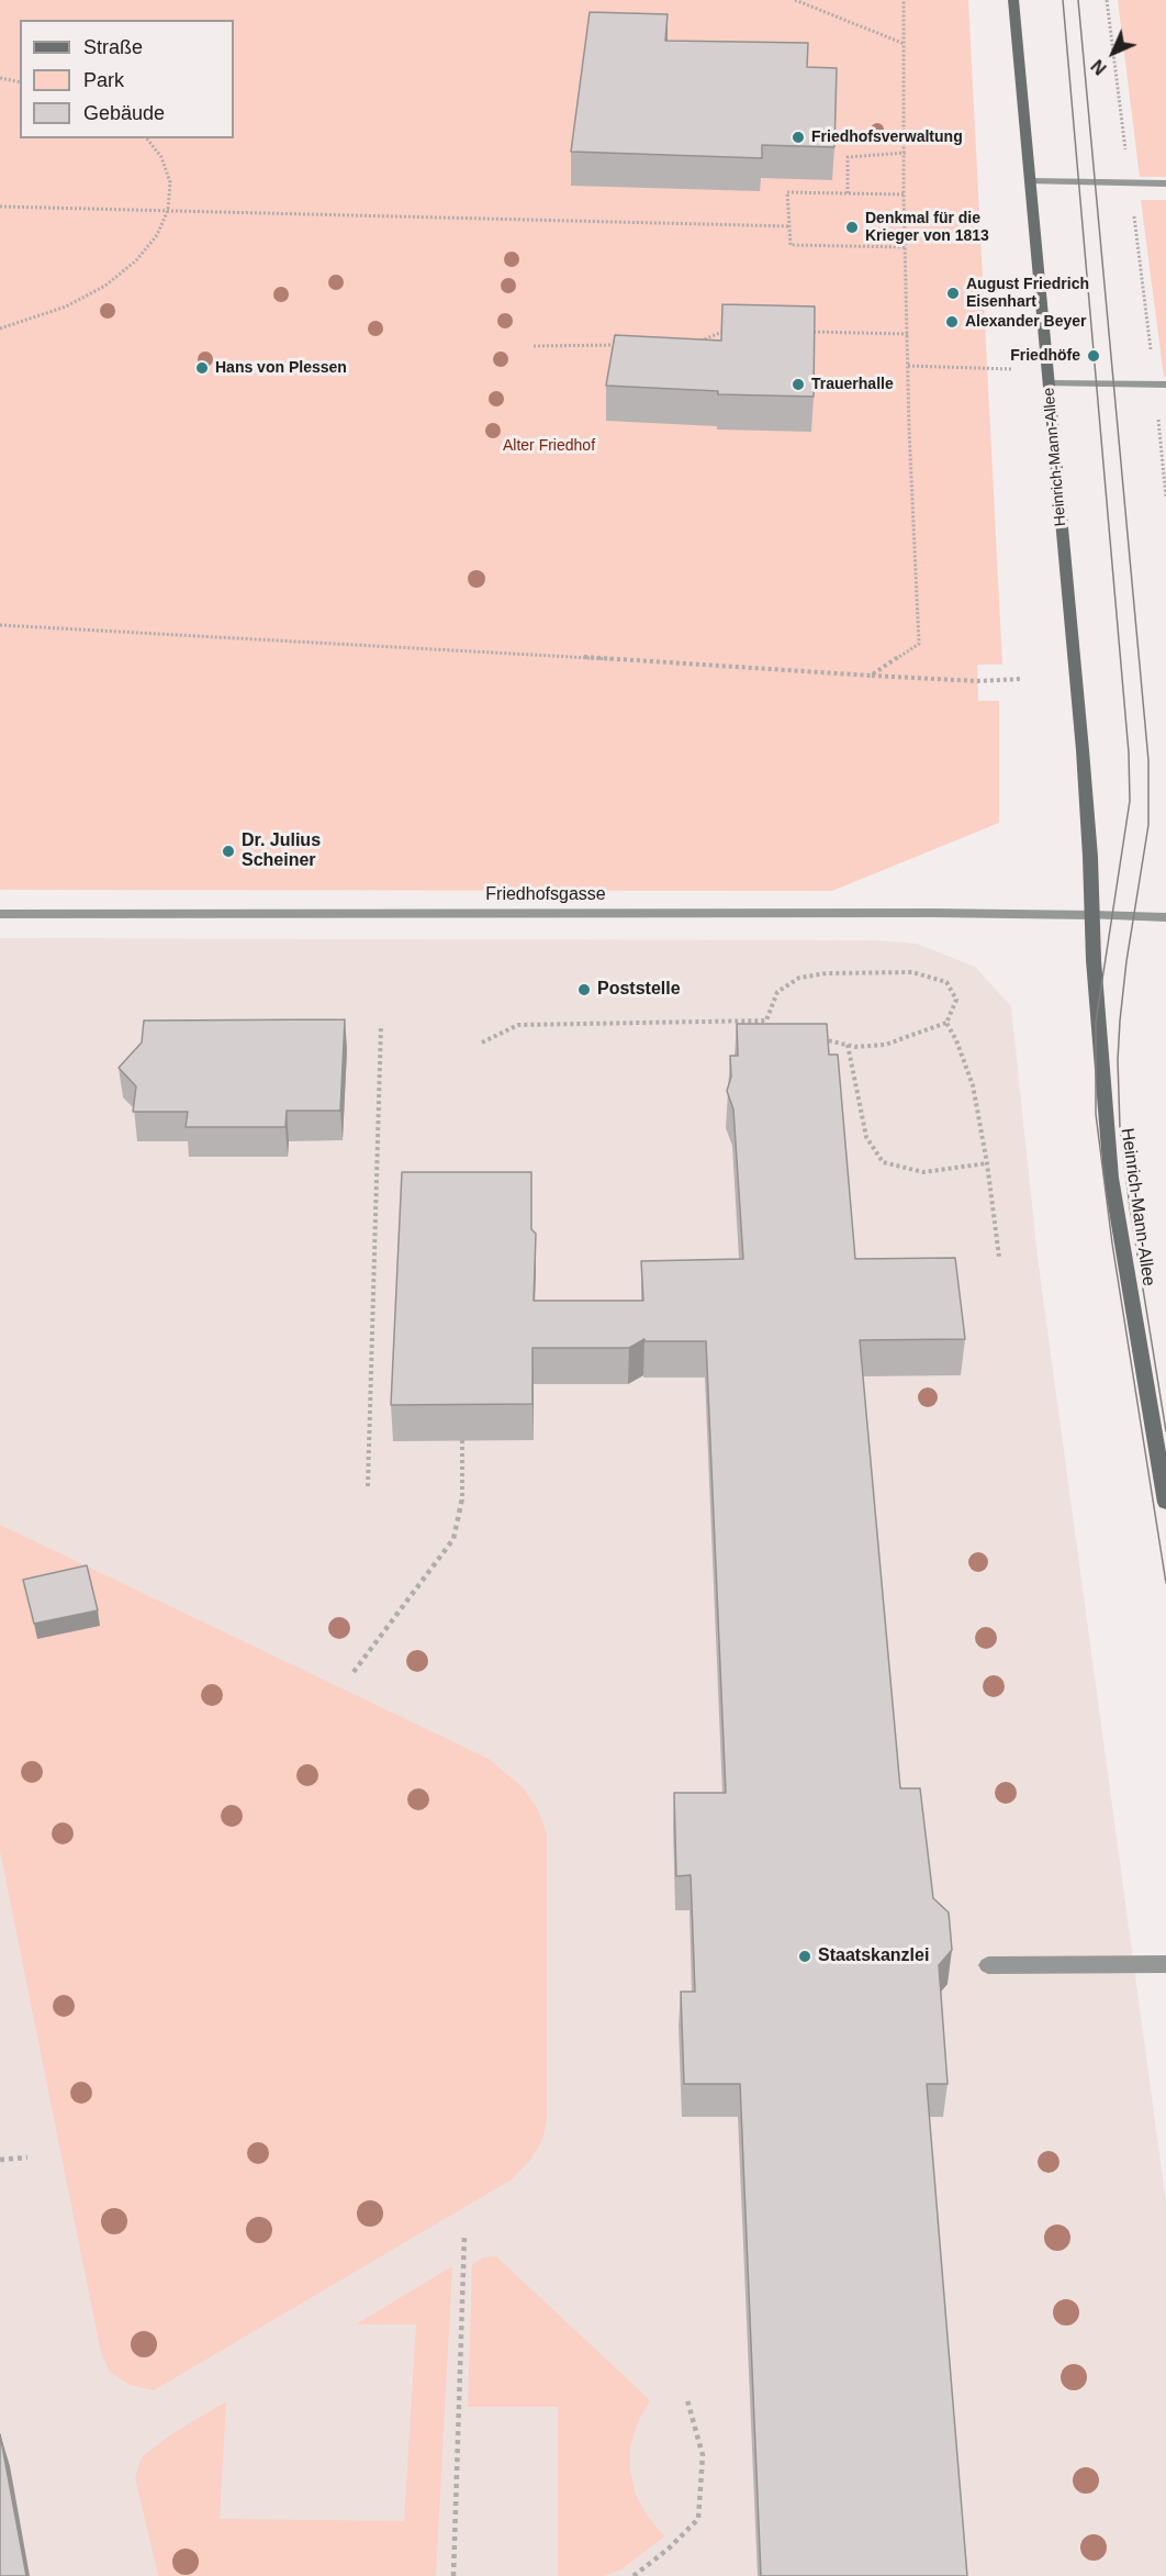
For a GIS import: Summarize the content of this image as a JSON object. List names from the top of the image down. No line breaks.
{"streets":{"main road":["Heinrich-Mann-Allee"],"street":["Friedhofsgasse"]},"crossings":[["Heinrich-Mann-Allee","Friedhofsgasse"]],"parks":["Alter Friedhof"],"places":["Friedhofsverwaltung","Denkmal für die Krieger von 1813","August Friedrich Eisenhart","Alexander Beyer","Friedhöfe","Hans von Plessen","Trauerhalle","Dr. Julius Scheiner","Poststelle","Staatskanzlei"],"legend":["Straße","Park","Gebäude"],"north":"bottom left"}
